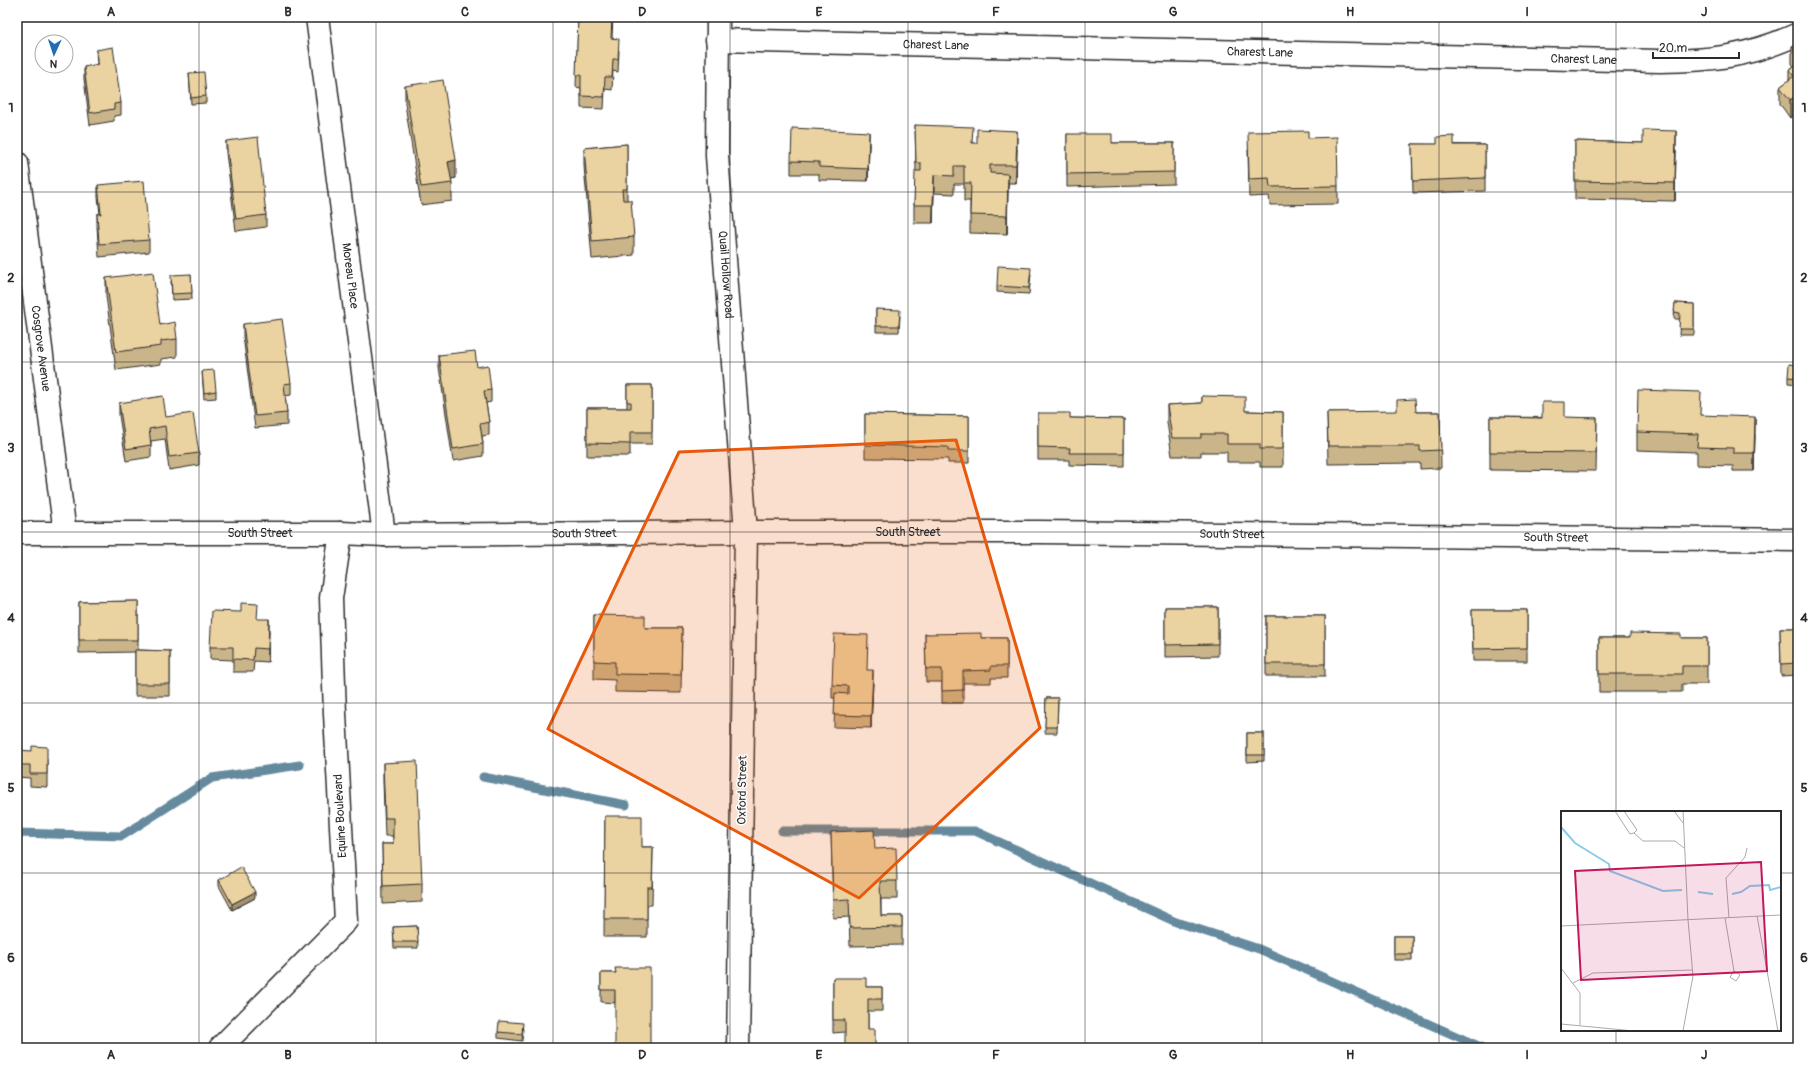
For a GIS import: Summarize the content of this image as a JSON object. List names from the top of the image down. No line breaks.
{"streets":{"street":["Charest Lane","Quail Hollow Road","Moreau Place","Cosgrove Avenue","South Street","Oxford Street","Equine Boulevard"]},"crossings":[["Charest Lane","Quail Hollow Road"],["Quail Hollow Road","South Street"],["Quail Hollow Road","Oxford Street"],["Moreau Place","South Street"],["Cosgrove Avenue","South Street"],["South Street","Oxford Street"],["South Street","Equine Boulevard"]],"scale_bar":"20 m","north":"bottom","grid":{"columns":["A","B","C","D","E","F","G","H","I","J"],"rows":["1","2","3","4","5","6"]}}
